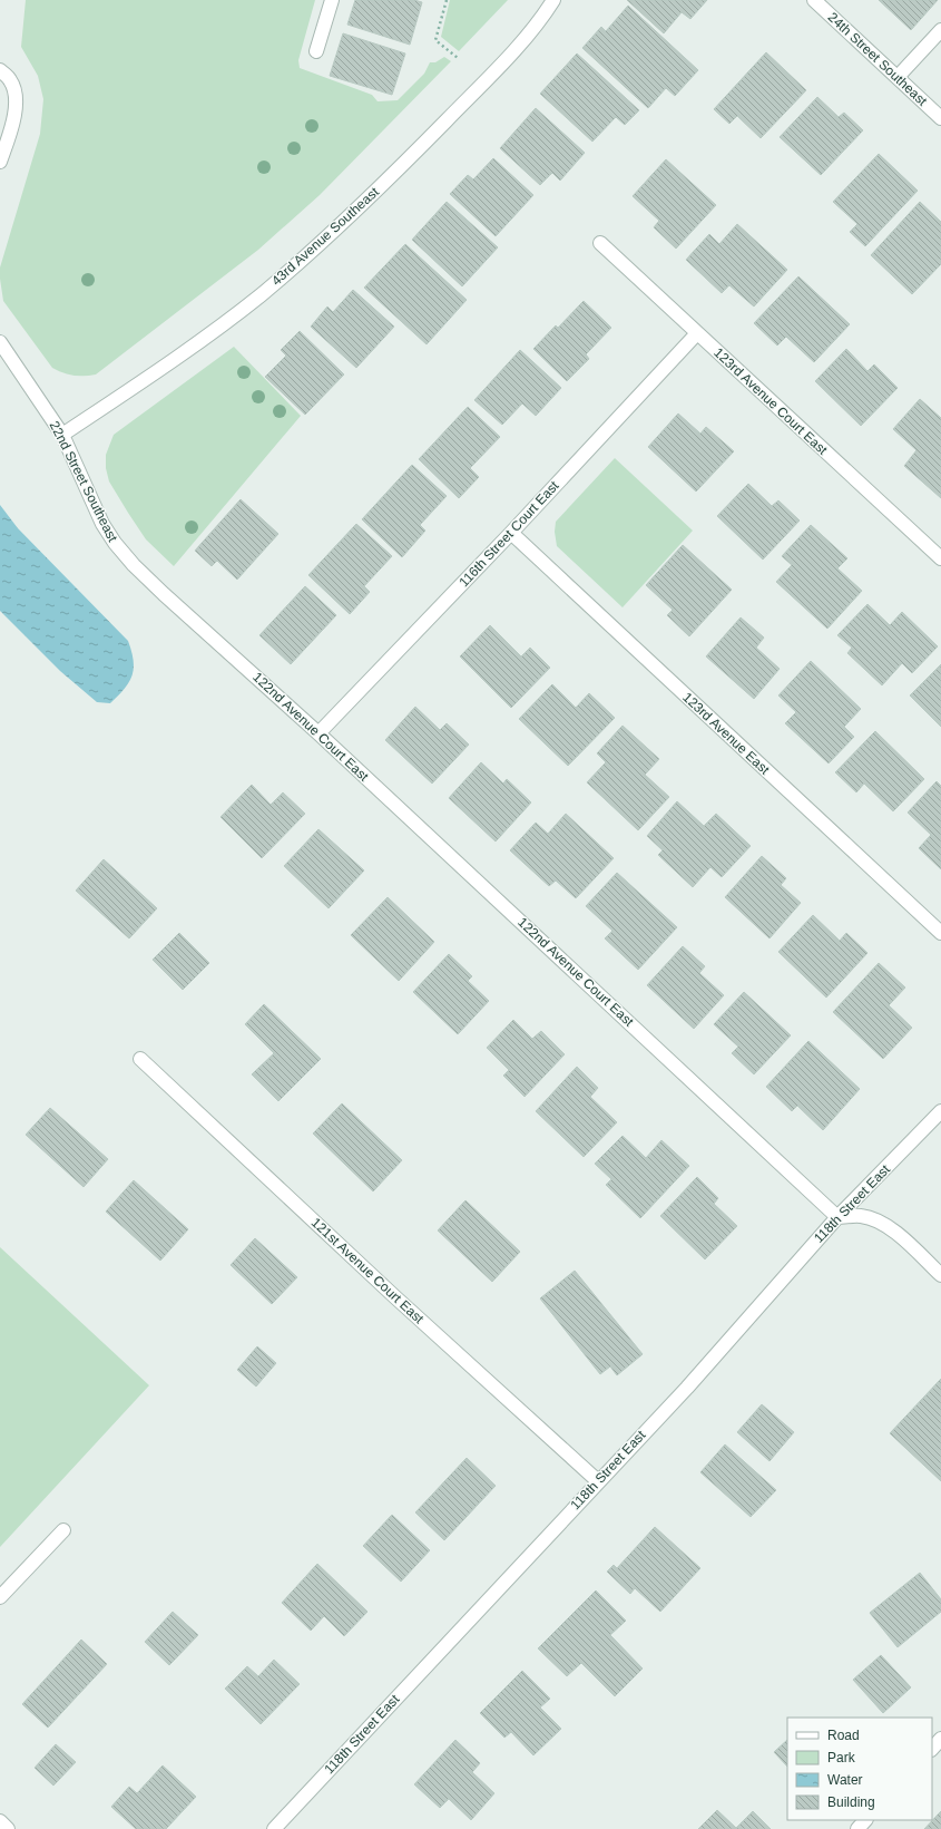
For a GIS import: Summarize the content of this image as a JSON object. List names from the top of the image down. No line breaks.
{"streets":{"street":["24th Street Southeast","43rd Avenue Southeast","123rd Avenue Court East","22nd Street Southeast","116th Street Court East","122nd Avenue Court East","123rd Avenue East","118th Street East","121st Avenue Court East"]},"crossings":[["43rd Avenue Southeast","22nd Street Southeast"],["123rd Avenue Court East","116th Street Court East"],["22nd Street Southeast","122nd Avenue Court East"],["116th Street Court East","122nd Avenue Court East"],["116th Street Court East","123rd Avenue East"],["122nd Avenue Court East","118th Street East"],["118th Street East","121st Avenue Court East"]],"legend":["Road","Park","Water","Building"]}
